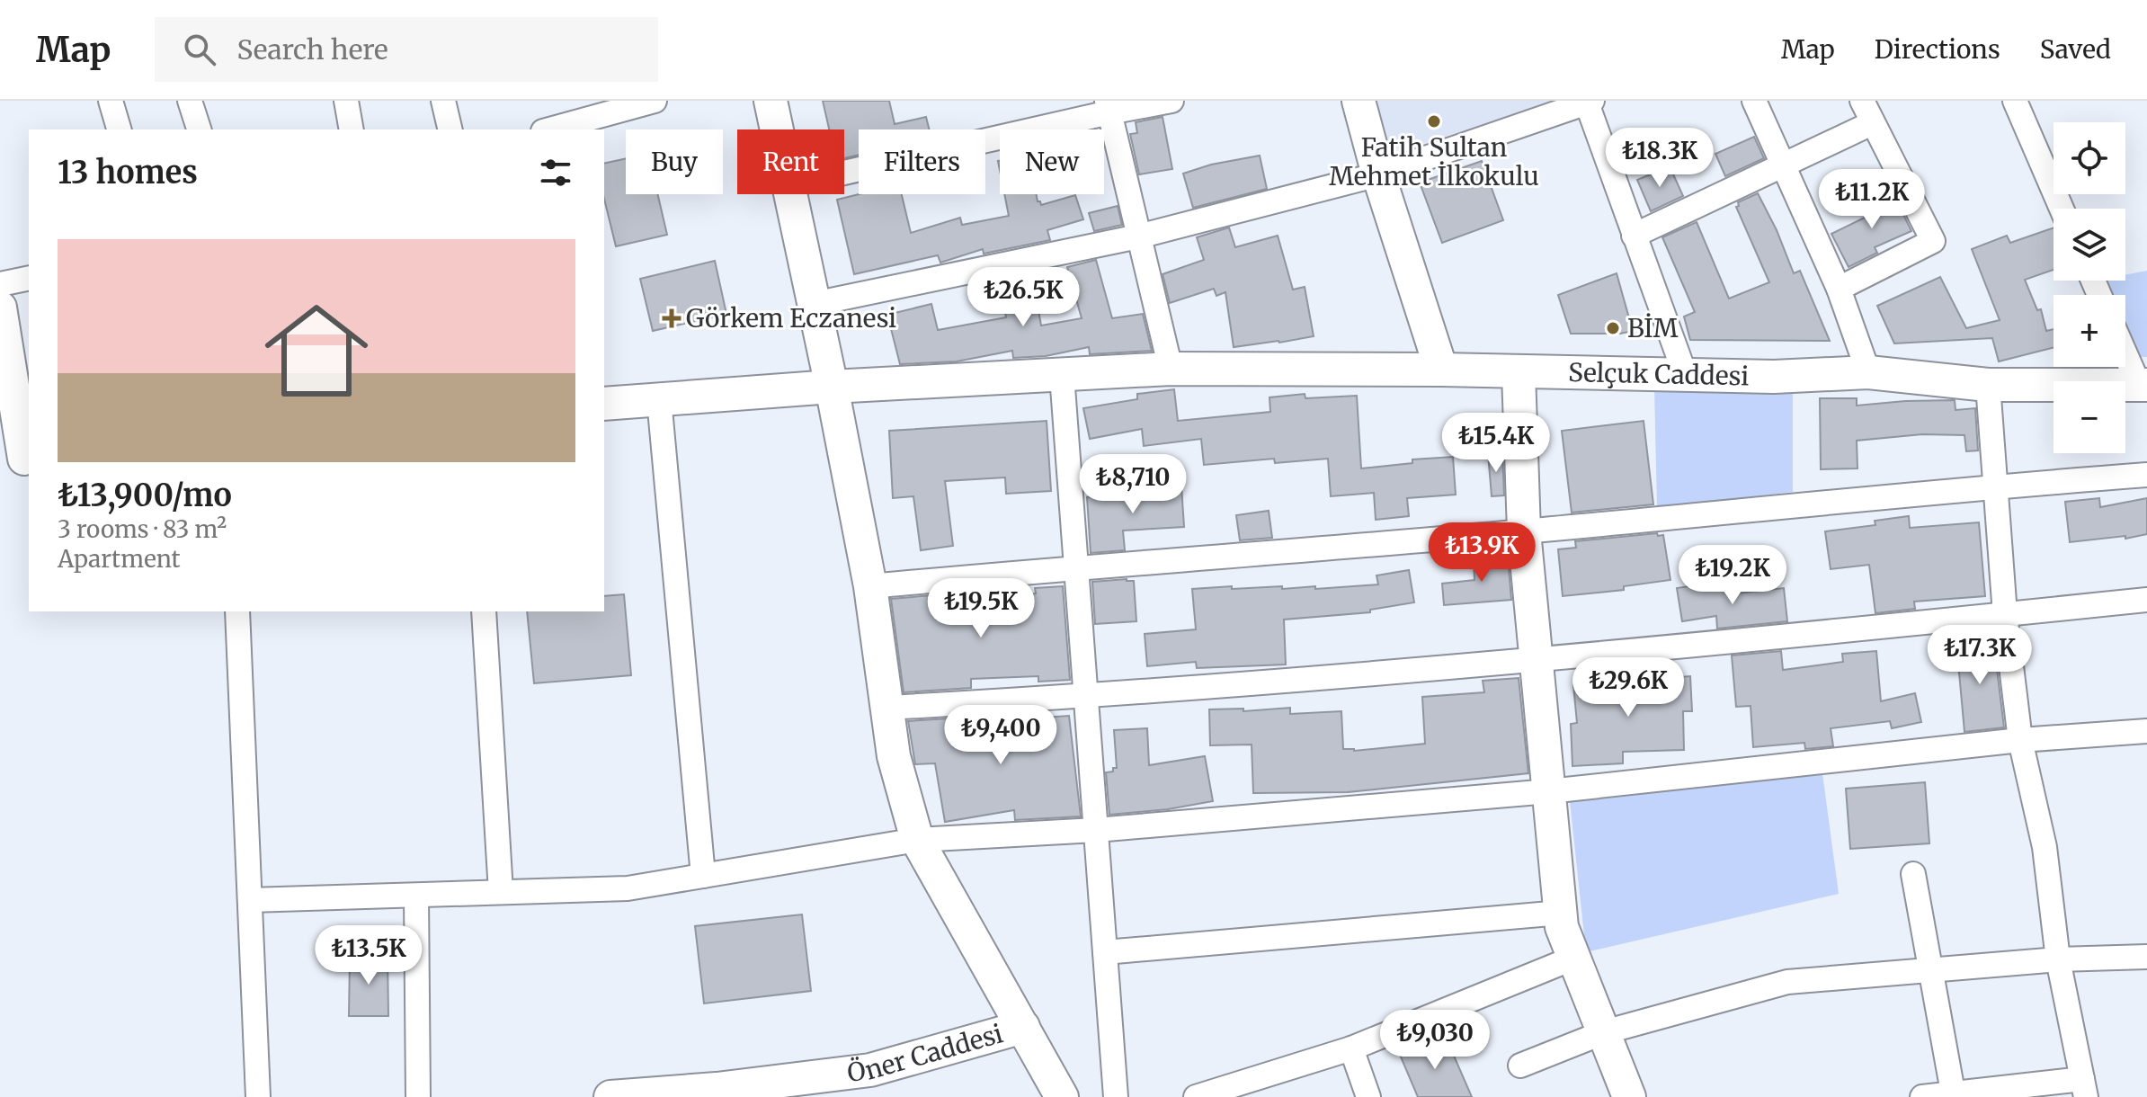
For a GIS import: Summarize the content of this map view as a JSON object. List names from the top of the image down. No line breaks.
{"streets":{"street":["Selçuk Caddesi","Öner Caddesi"]},"places":{"other":["Fatih Sultan Mehmet İlkokulu","BİM"],"health":["Görkem Eczanesi"]},"page":{"header":"Map","search":"Search here","nav":["Map","Directions","Saved"],"map_buttons":["+","−"],"price":["₺18.3K","₺11.2K","₺26.5K","₺15.4K","₺8,710","₺13.9K","₺19.2K","₺19.5K","₺17.3K","₺29.6K","₺9,400","₺13.5K","₺9,030"],"chip":["Buy","Rent","Filters","New"],"heading":"13 homes","list":[{"name":"₺13,900/mo","note":"3 rooms · 83 m² · Apartment"}]}}
